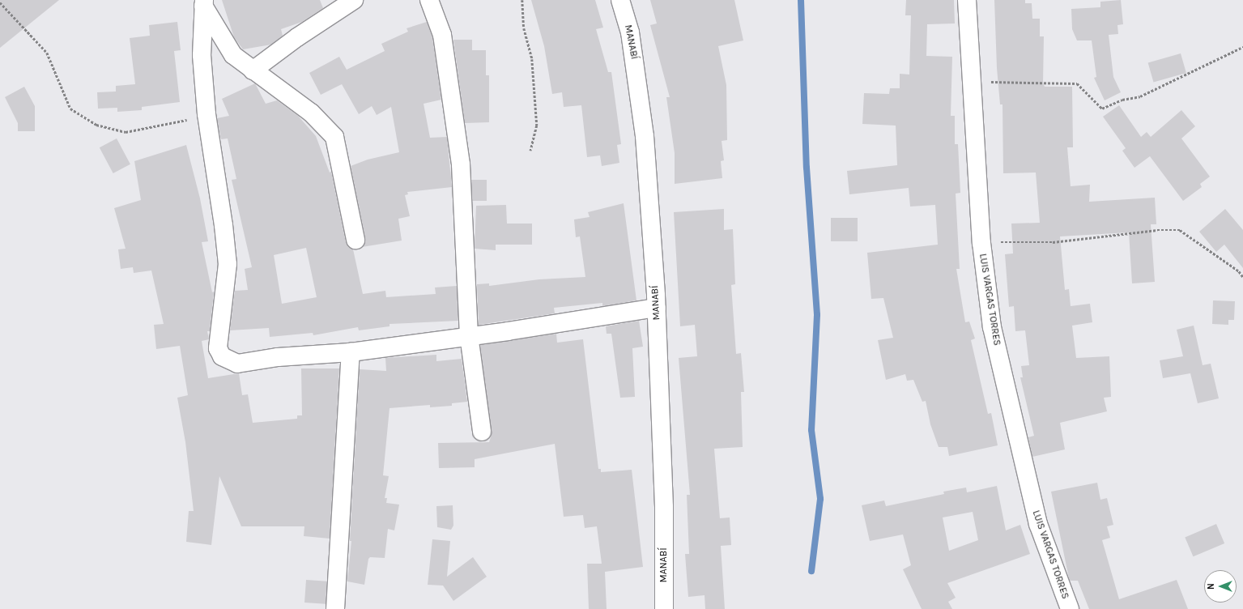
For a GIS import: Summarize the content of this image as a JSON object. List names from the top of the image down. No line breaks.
{"streets":{"street":["MANABÍ","LUIS VARGAS TORRES"]},"north":"left"}
